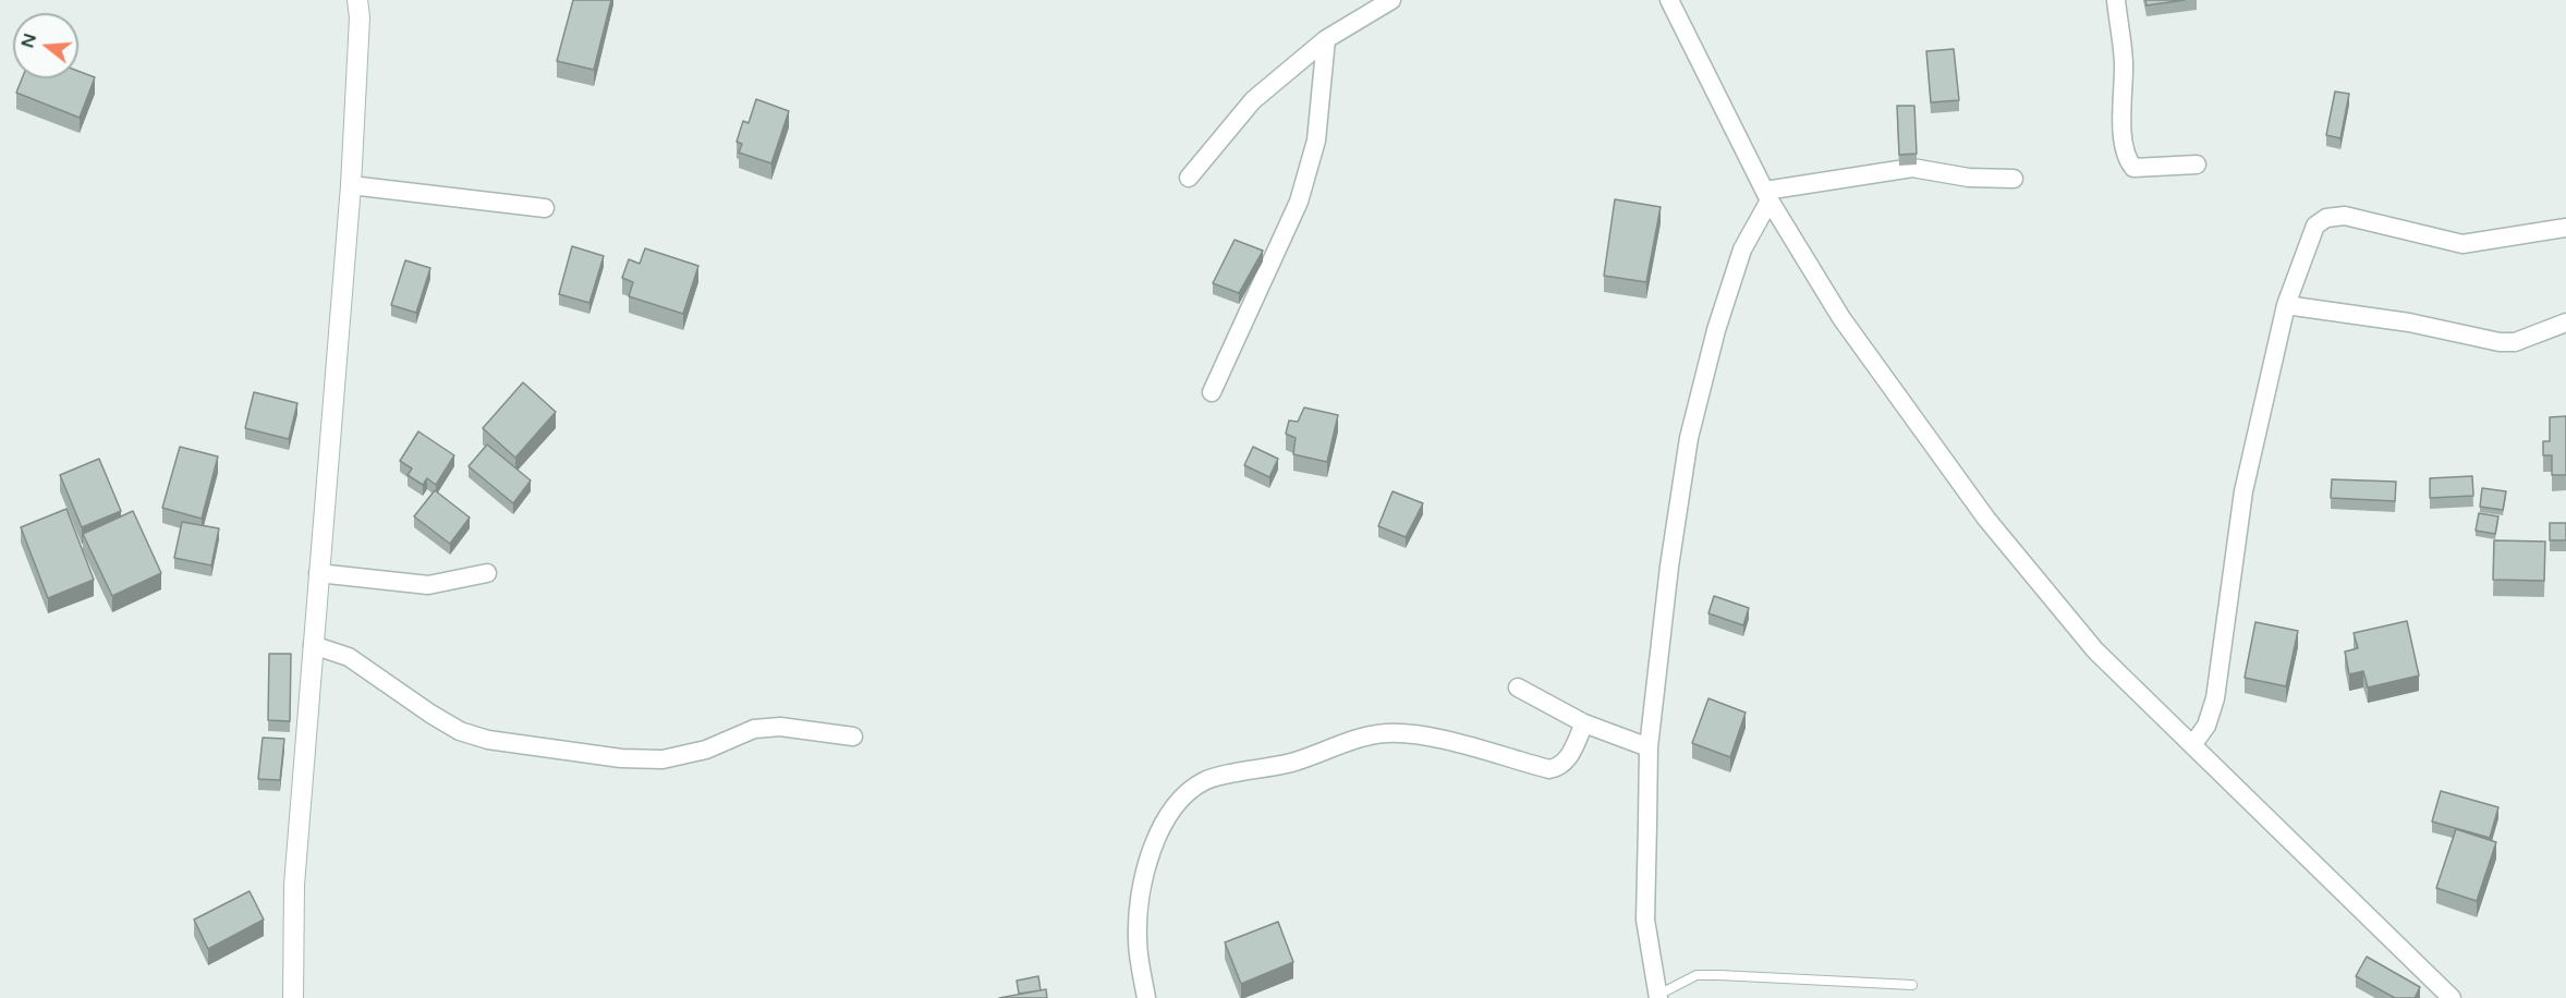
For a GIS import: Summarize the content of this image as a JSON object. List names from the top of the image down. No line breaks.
{"north":"left"}
